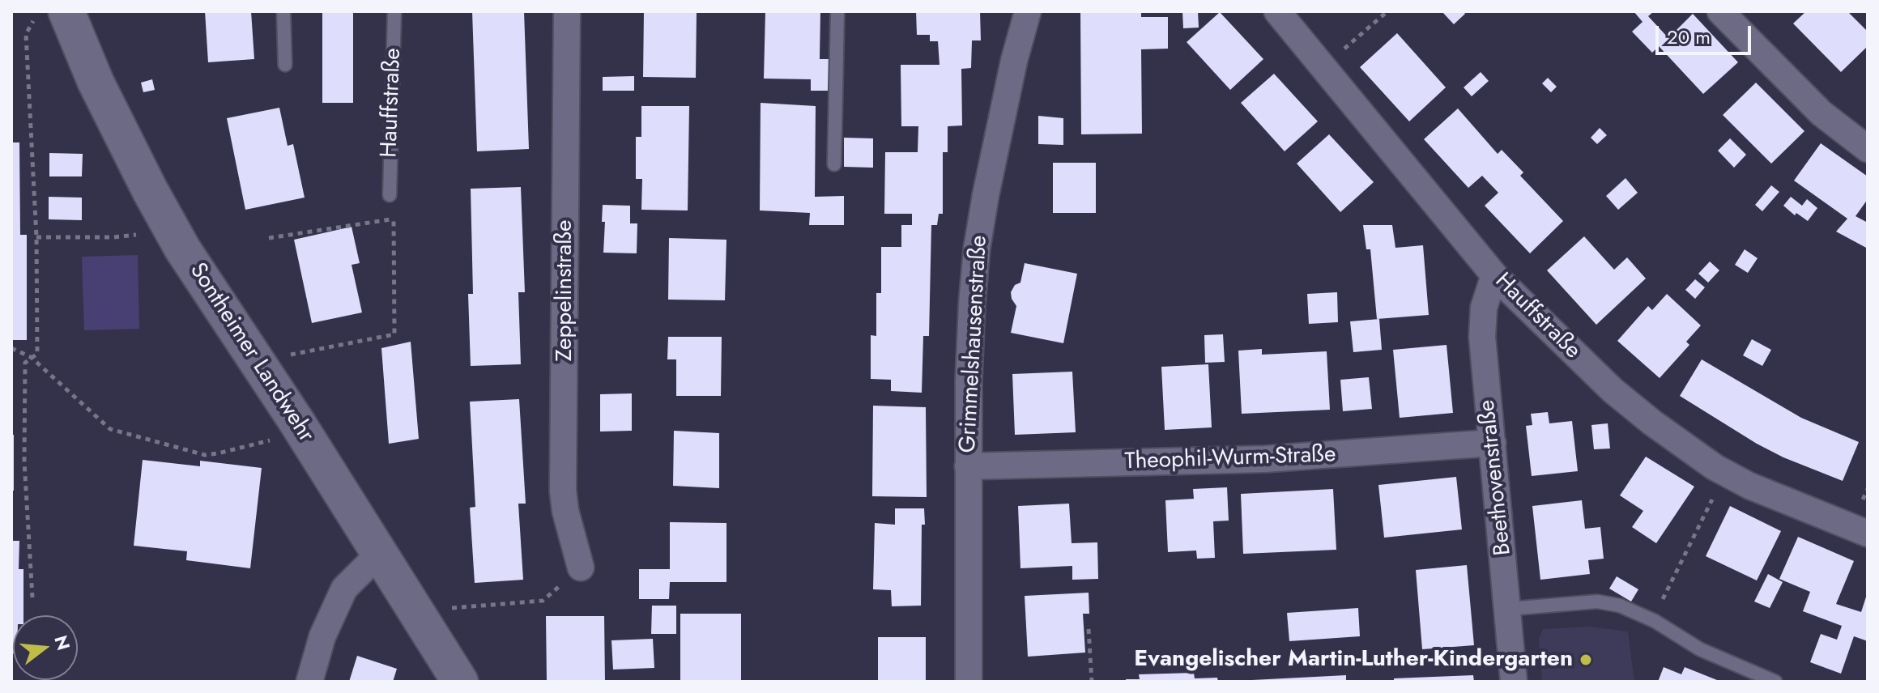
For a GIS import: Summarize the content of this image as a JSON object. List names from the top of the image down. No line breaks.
{"streets":{"street":["Hauffstraße","Zeppelinstraße","Grimmelshausenstraße","Sontheimer Landwehr","Theophil-Wurm-Straße","Beethovenstraße"]},"crossings":[["Hauffstraße","Beethovenstraße"],["Grimmelshausenstraße","Theophil-Wurm-Straße"],["Theophil-Wurm-Straße","Beethovenstraße"]],"places":["Evangelischer Martin-Luther-Kindergarten"],"scale_bar":"20 m","north":"right"}
